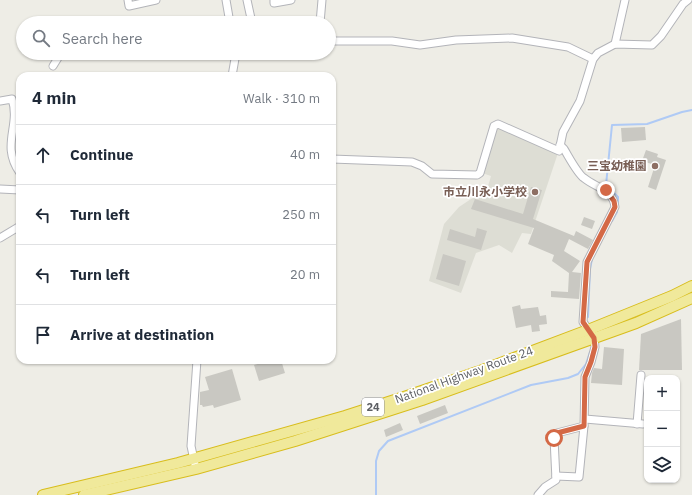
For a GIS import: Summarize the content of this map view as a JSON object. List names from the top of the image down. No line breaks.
{"streets":{"highway":["National Highway Route 24","24"]},"places":["三宝幼稚園","市立川永小学校"],"page":{"search":"Search here","heading":["4 min","Walk · 310 m"],"list":[["Continue","40 m"],["Turn left","250 m"],["Turn left","20 m"],"Arrive at destination"],"map_buttons":["+","−"]}}
